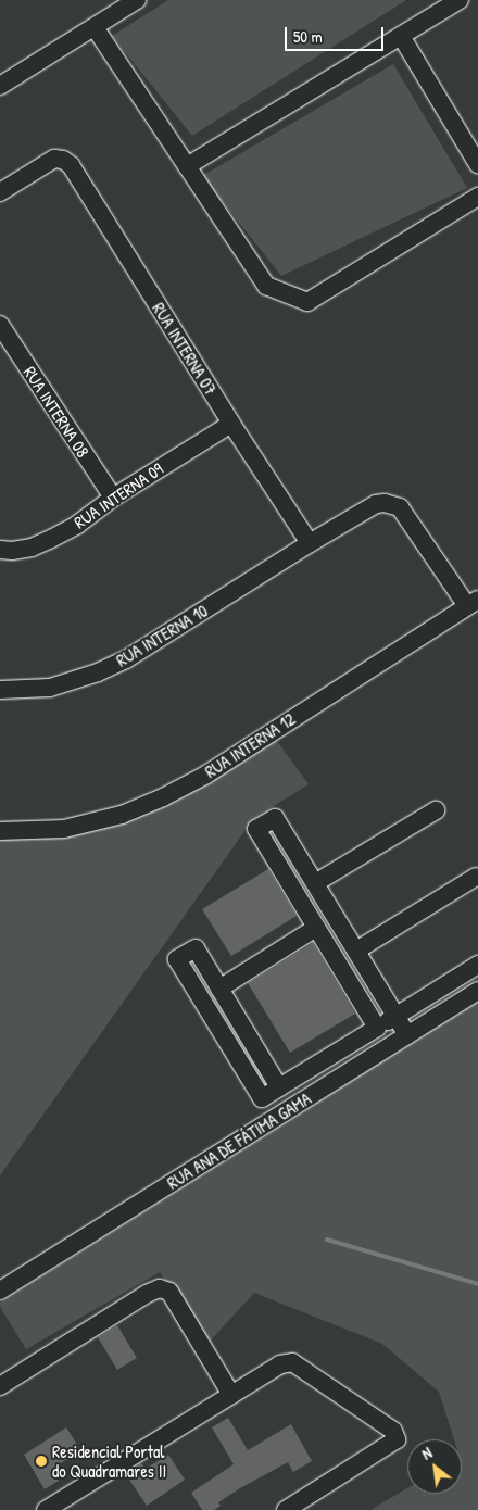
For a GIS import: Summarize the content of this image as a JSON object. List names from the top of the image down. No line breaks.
{"streets":{"street":["RUA INTERNA 07","RUA INTERNA 08","RUA INTERNA 09","RUA INTERNA 10","RUA INTERNA 12","RUA ANA DE FÁTIMA GAMA"]},"crossings":[["RUA INTERNA 07","RUA INTERNA 09"],["RUA INTERNA 07","RUA INTERNA 10"],["RUA INTERNA 08","RUA INTERNA 09"],["RUA INTERNA 10","RUA INTERNA 12"]],"places":["Residencial Portal do Quadramares II"],"scale_bar":"50 m","north":"top left"}
